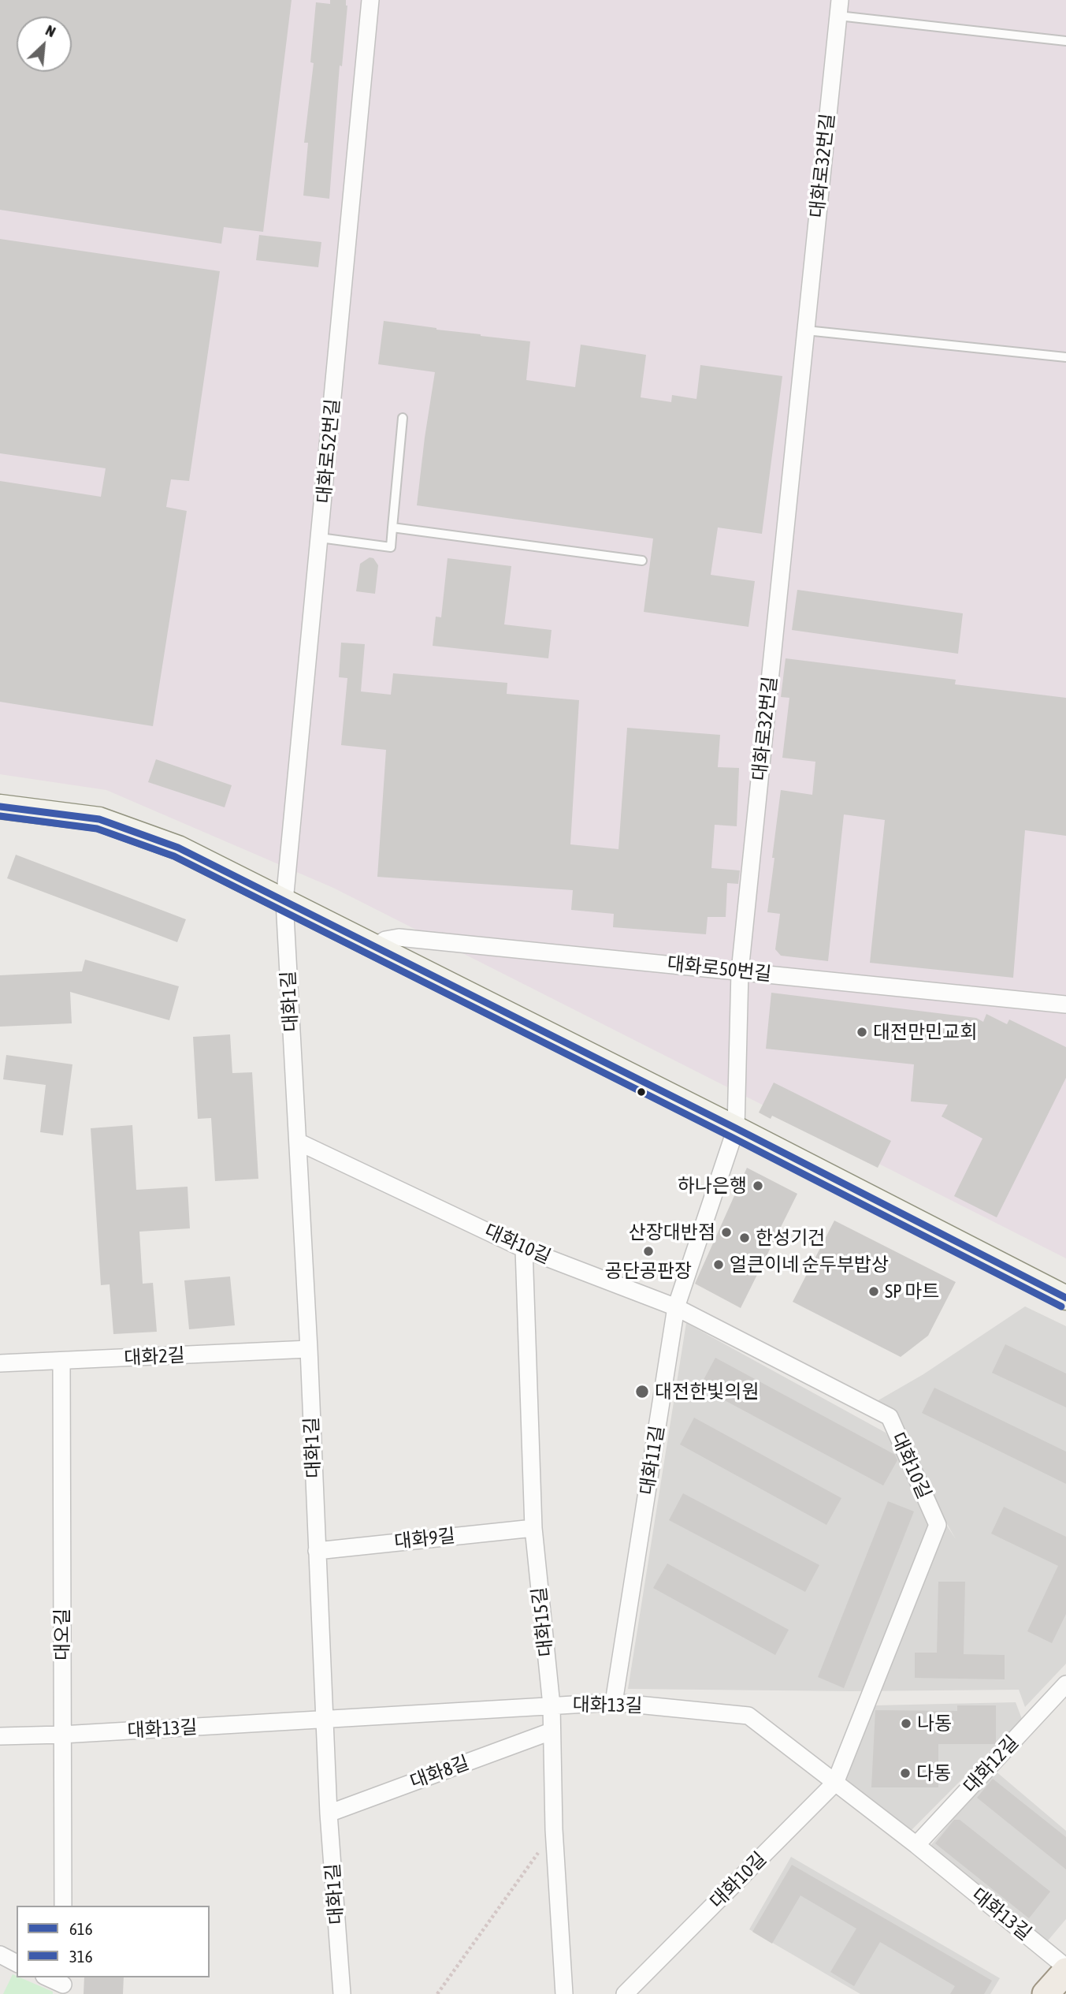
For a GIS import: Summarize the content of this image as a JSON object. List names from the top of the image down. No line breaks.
{"streets":{"street":["대화로32번길","대화로52번길","대화로50번길","대화1길","대화10길","대화2길","대화11길","대화9길","대화15길","대오길","대화13길","대화12길","대화8길"]},"crossings":[["대화로32번길","대화로50번길"],["대화로32번길","대화11길"],["대화로52번길","대화1길"],["대화1길","대화10길"],["대화1길","대화2길"],["대화1길","대화9길"],["대화1길","대화13길"],["대화1길","대화8길"],["대화10길","대화11길"],["대화10길","대화15길"],["대화10길","대화13길"],["대화2길","대오길"],["대화11길","대화13길"],["대화9길","대화15길"],["대화15길","대화13길"],["대화15길","대화8길"],["대오길","대화13길"],["대화13길","대화12길"]],"places":["대전만민교회","하나은행","산장대반점","한성기건","공단공판장","얼큰이네 순두부밥상","SP 마트","대전한빛의원","나동","다동"],"lines":["transit line 616","transit line 316"],"legend":["616","316"],"north":"top right"}
